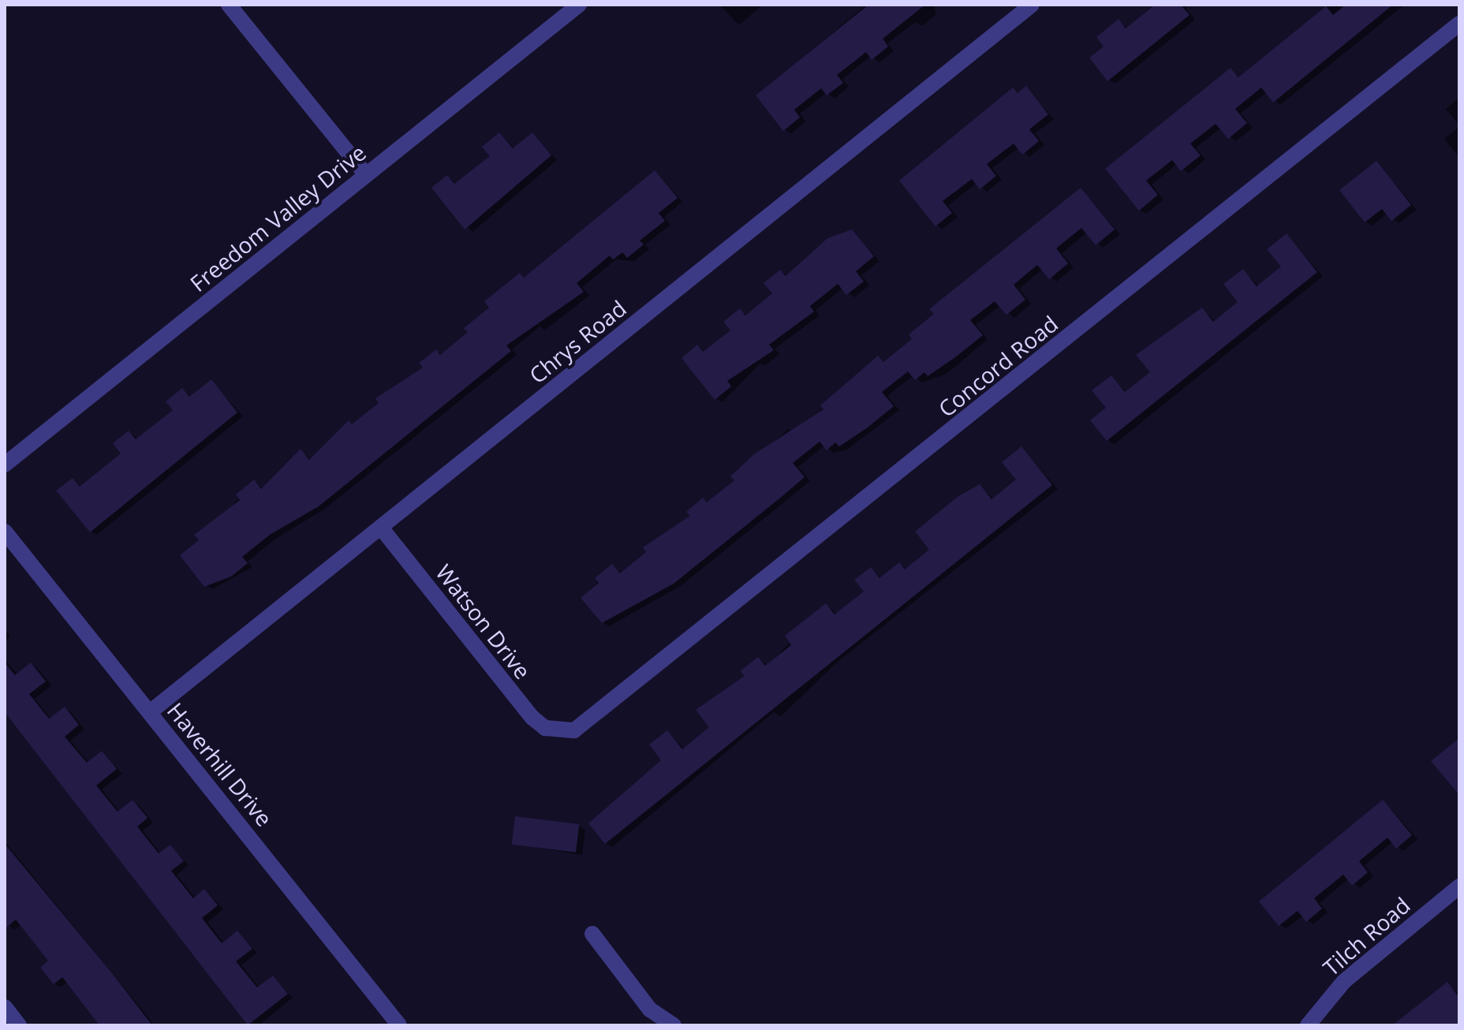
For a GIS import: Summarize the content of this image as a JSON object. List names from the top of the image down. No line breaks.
{"streets":{"street":["Freedom Valley Drive","Chrys Road","Concord Road","Watson Drive","Haverhill Drive","Tilch Road"]},"crossings":[["Chrys Road","Watson Drive"],["Chrys Road","Haverhill Drive"],["Concord Road","Watson Drive"]]}
